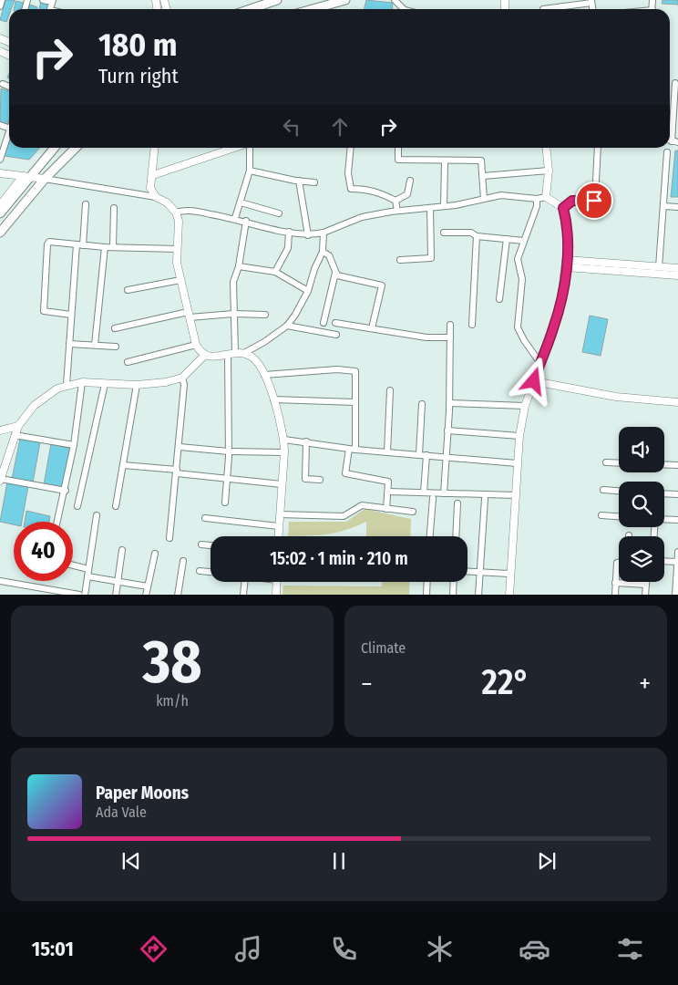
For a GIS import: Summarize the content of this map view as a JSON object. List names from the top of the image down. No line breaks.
{"page":{"turn":["180 m","Turn right"],"limit":"40","trip":"15:02 · 1 min · 210 m","tile":[["38","km/h"],"Climate"],"heat":["−","22°","+"],"song":["Paper Moons","Ada Vale"],"tabs":"15:01"}}
